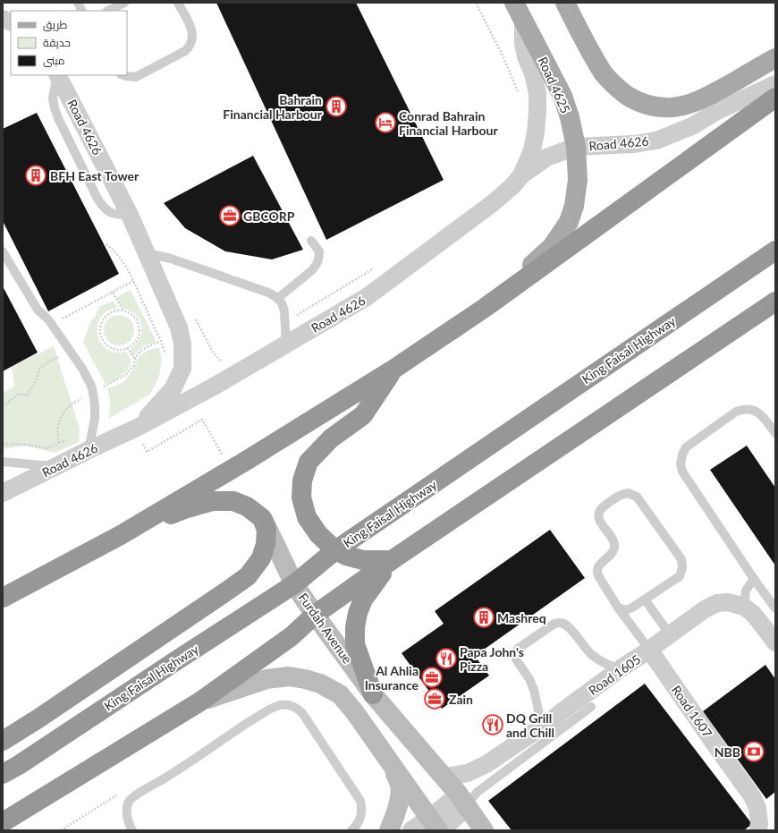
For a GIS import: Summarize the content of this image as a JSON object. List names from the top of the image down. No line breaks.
{"streets":{"highway":["King Faisal Highway"],"main road":["Road 4625","Furdah Avenue"],"street":["Road 4626","Road 1605","Road 1607"]},"crossings":[["Road 4625","Road 4626"],["King Faisal Highway","Furdah Avenue"],["Furdah Avenue","Road 1605"],["Road 1605","Road 1607"]],"places":{"building":["Bahrain Financial Harbour","BFH East Tower","Mashreq"],"hotel":["Conrad Bahrain Financial Harbour"],"office":["GBCORP","Al Ahlia Insurance","Zain"],"restaurant":["Papa John's Pizza","DQ Grill and Chill"],"bank":["NBB"]},"legend":["طريق","حديقة","مبنى"]}
